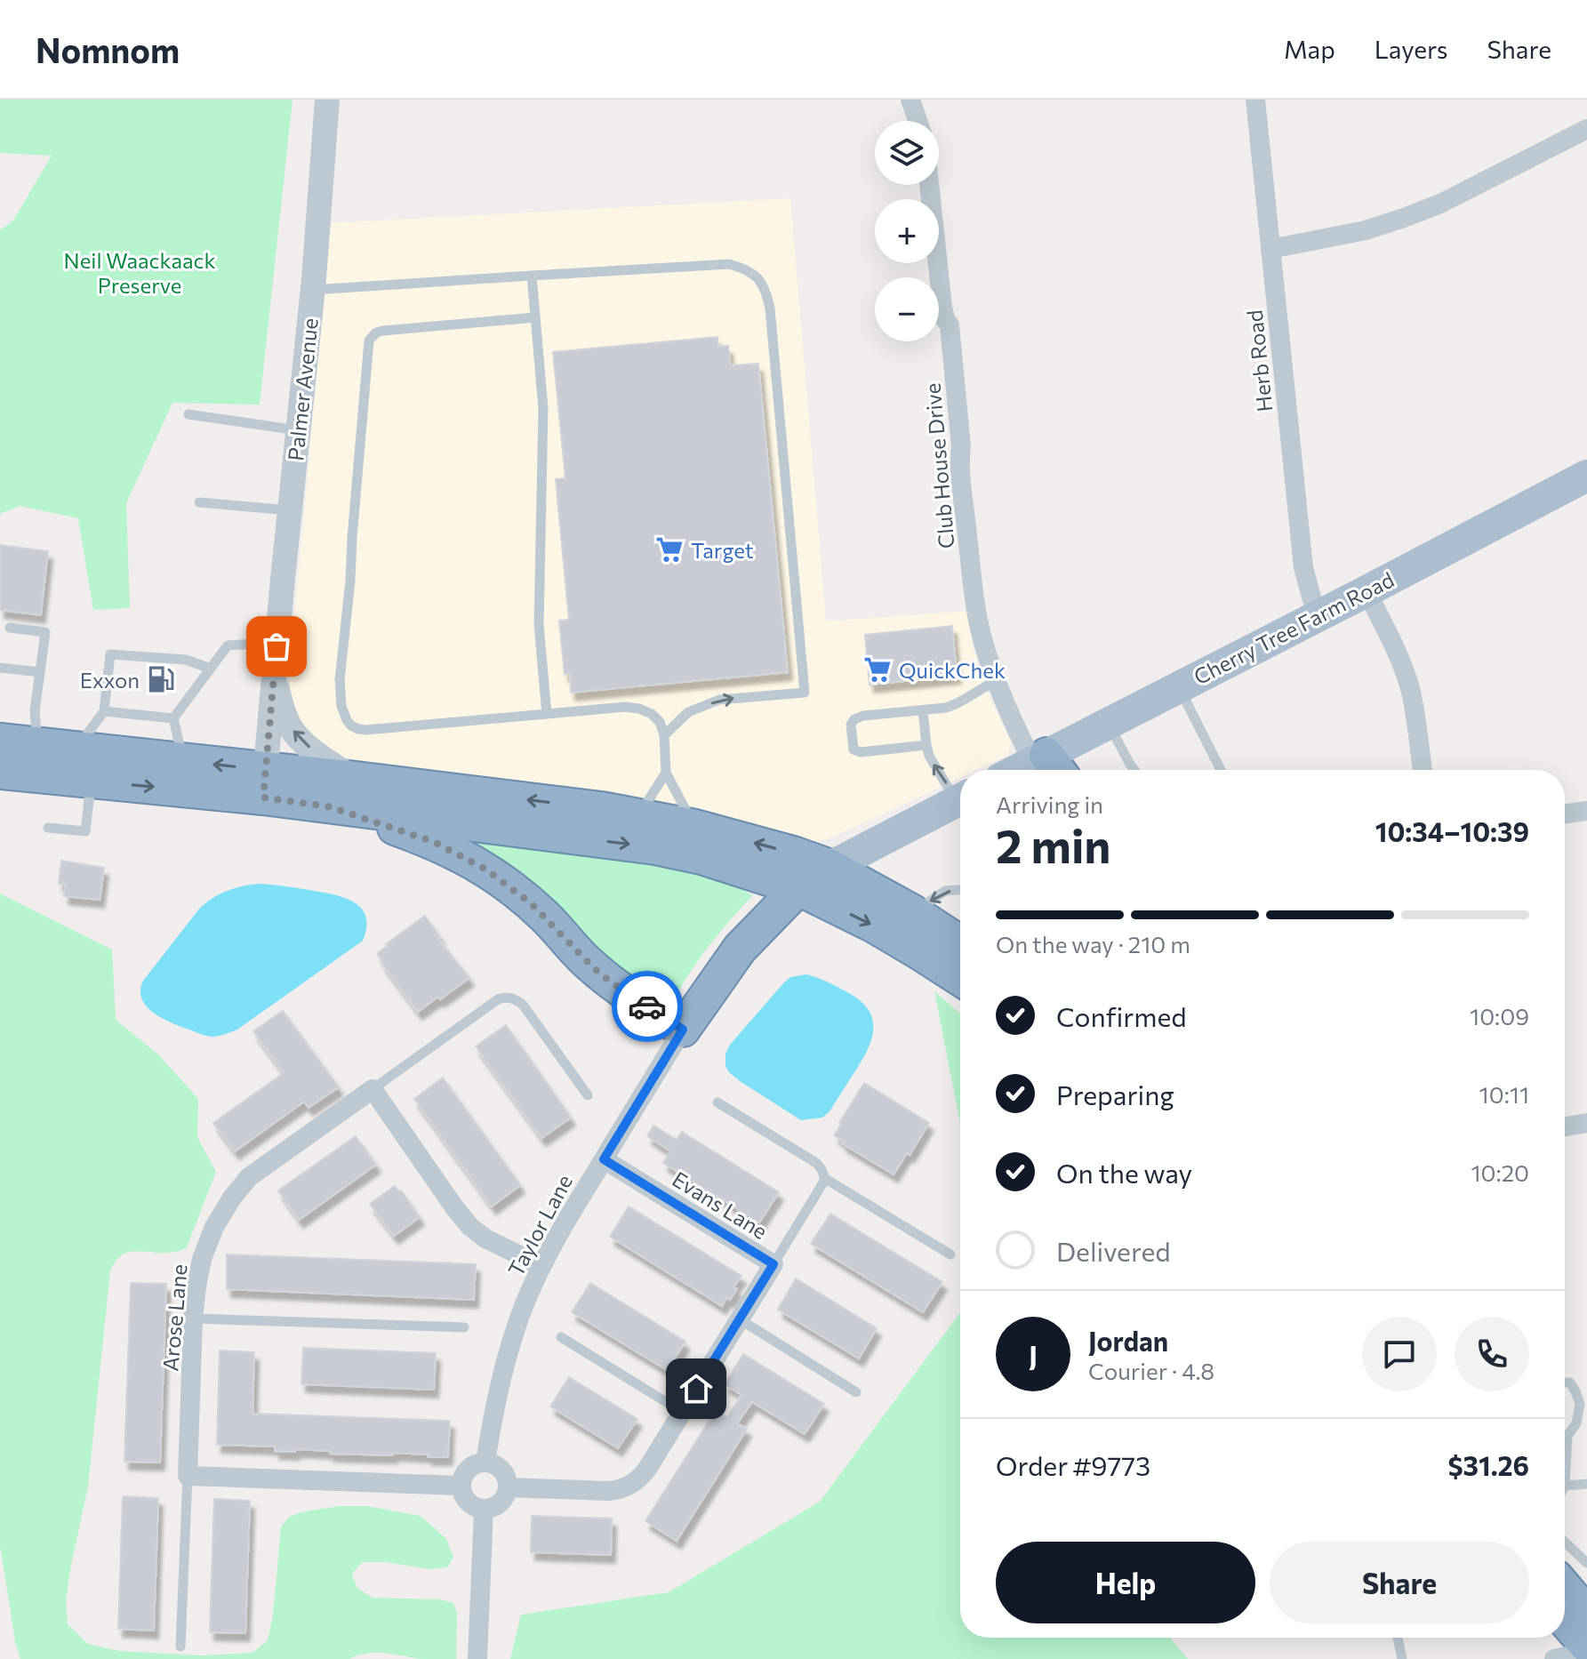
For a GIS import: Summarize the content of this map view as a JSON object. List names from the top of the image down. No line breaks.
{"streets":{"main road":["Cherry Tree Farm Road"],"street":["Herb Road","Palmer Avenue","Club House Drive","Evans Lane","Taylor Lane","Arose Lane"]},"crossings":[["Herb Road","Cherry Tree Farm Road"],["Evans Lane","Taylor Lane"]],"parks":["Neil Waackaack Preserve"],"places":{"supermarket":["Target","QuickChek"],"fuel station":["Exxon"]},"page":{"header":"Nomnom","nav":["Map","Layers","Share"],"map_buttons":["+","−"],"heading":["2 min","Arriving in","10:34–10:39"],"panel":["Jordan","Courier · 4.8","Order #9773","$31.26"],"bar":"On the way · 210 m","list":[["Confirmed","10:09"],["Preparing","10:11"],["On the way","10:20"],"Delivered"],"round":"J","buttons":["Help","Share"]}}
